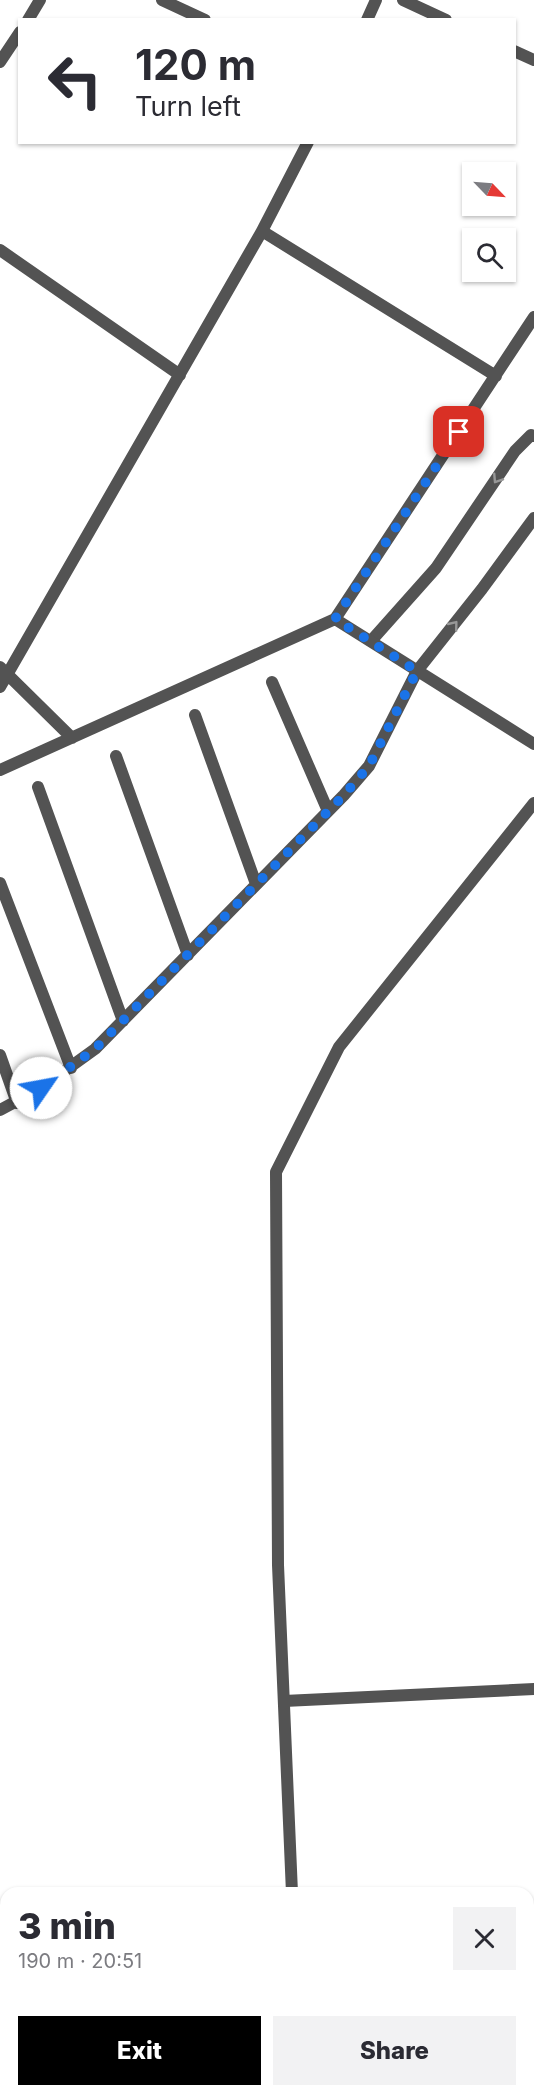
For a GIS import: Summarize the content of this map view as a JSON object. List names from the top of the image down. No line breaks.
{"north":"bottom right","page":{"turn":["120 m","Turn left"],"heading":["3 min","190 m · 20:51"],"buttons":["Exit","Share"]}}
